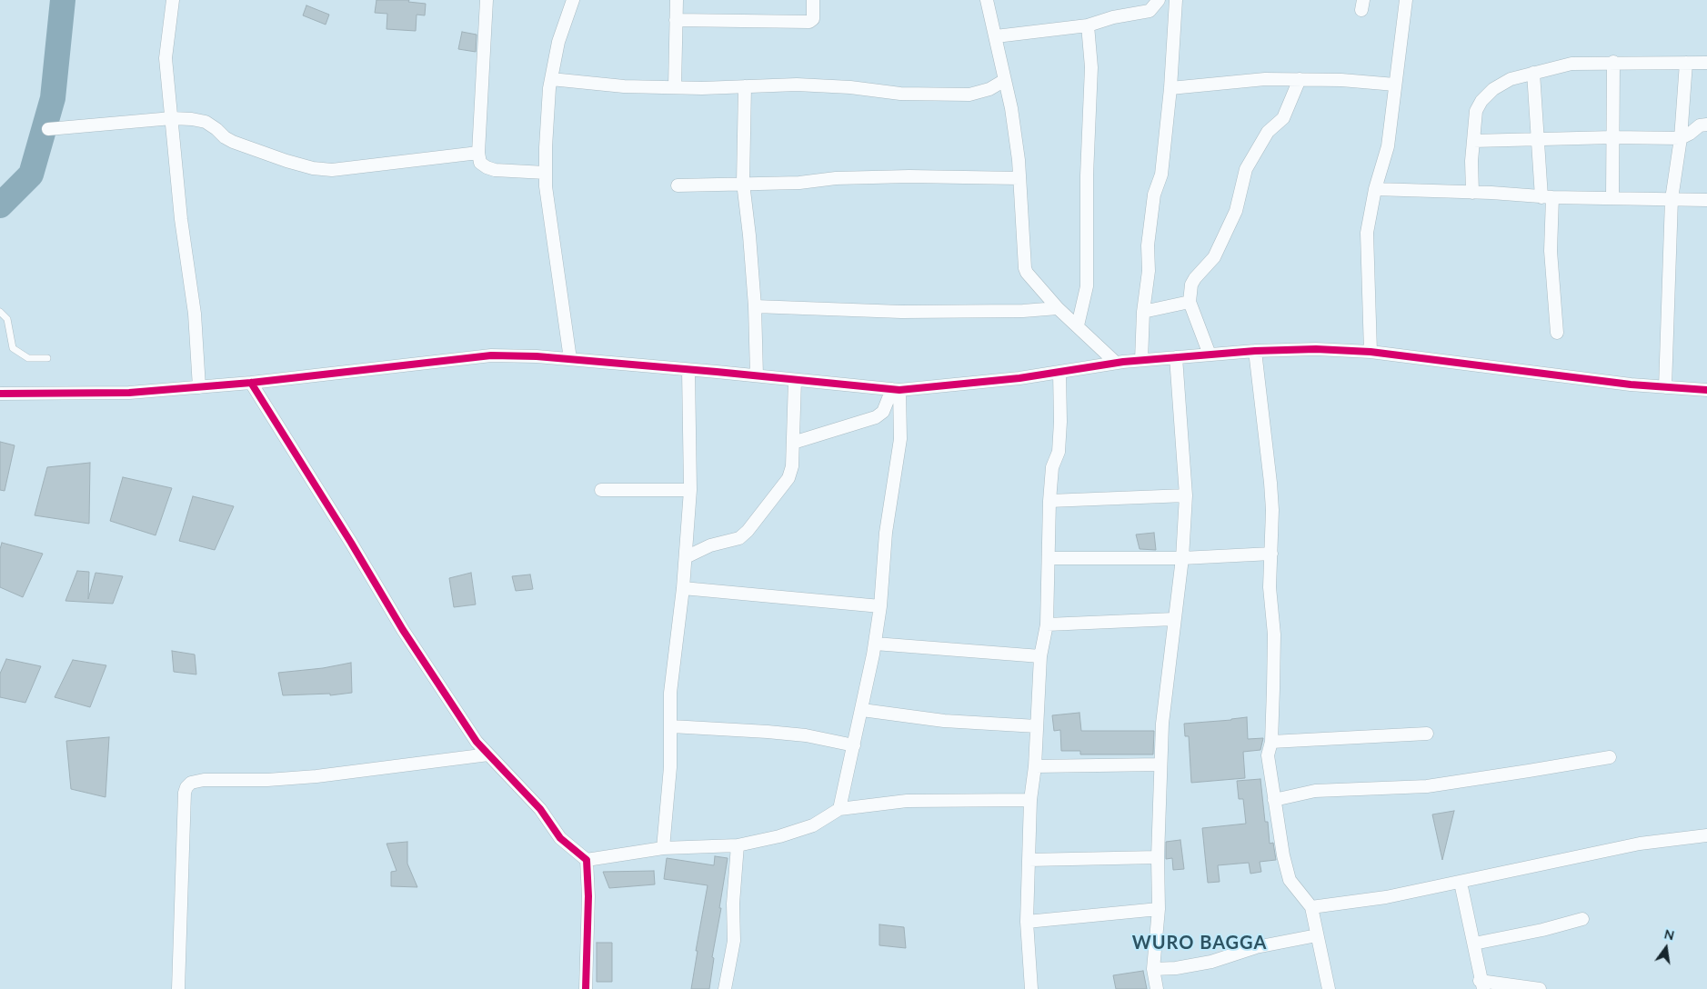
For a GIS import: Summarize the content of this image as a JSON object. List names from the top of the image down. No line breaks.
{"districts":["WURO BAGGA"],"north":"top"}
